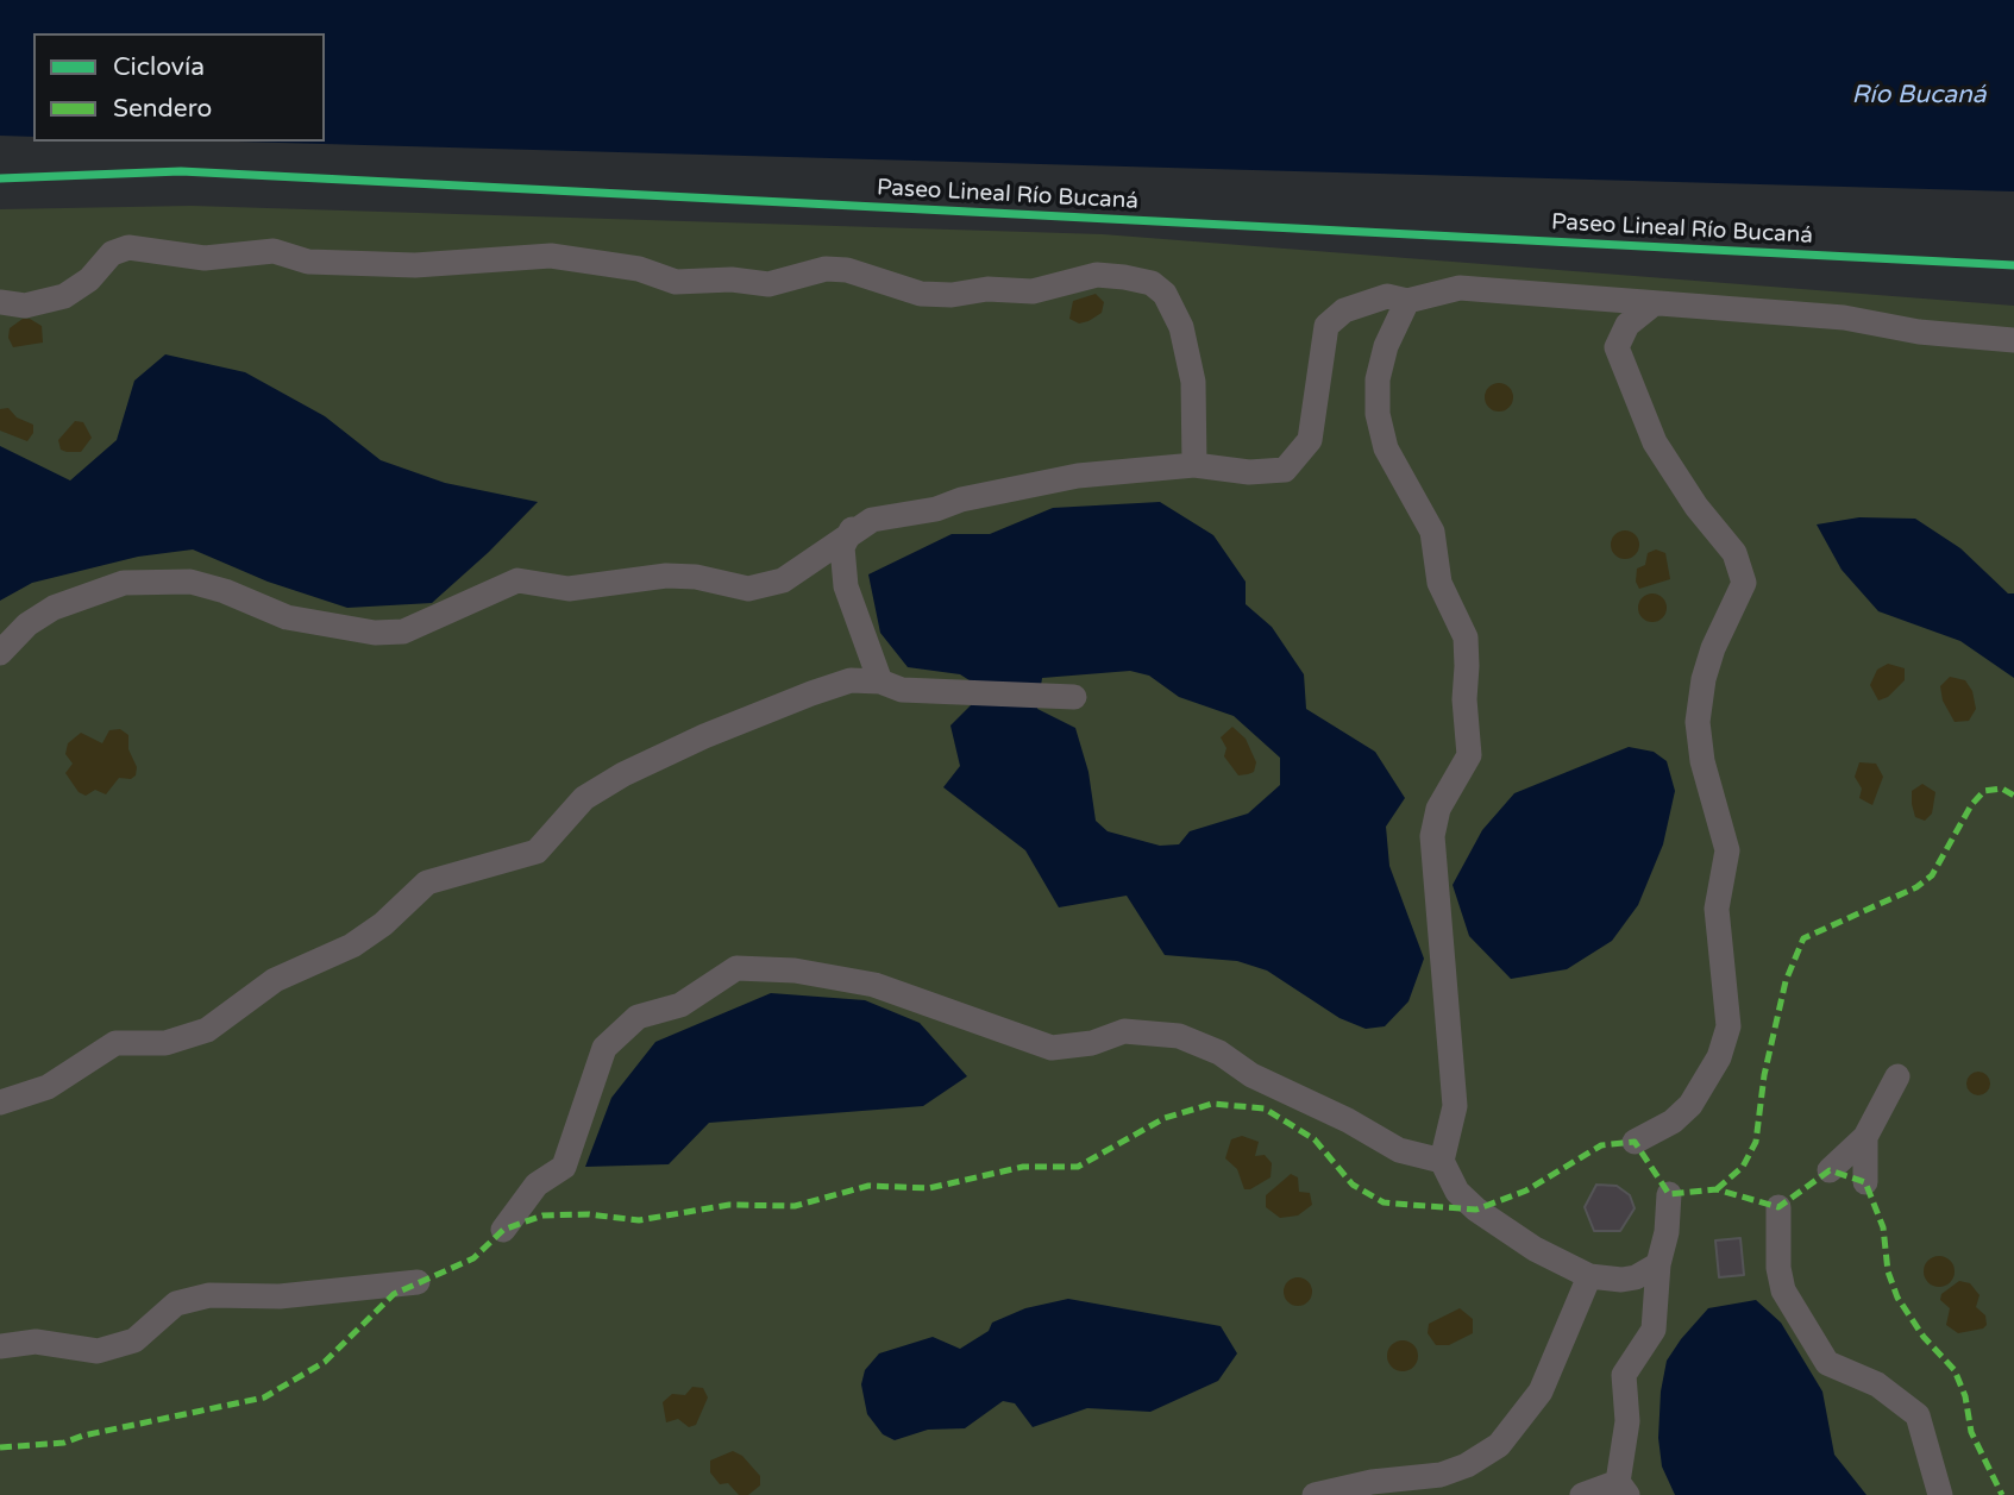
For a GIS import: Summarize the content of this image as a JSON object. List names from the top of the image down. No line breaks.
{"streets":{"cycle path":["Paseo Lineal Río Bucaná"]},"water":["Río Bucaná"],"legend":["Ciclovía","Sendero"]}
